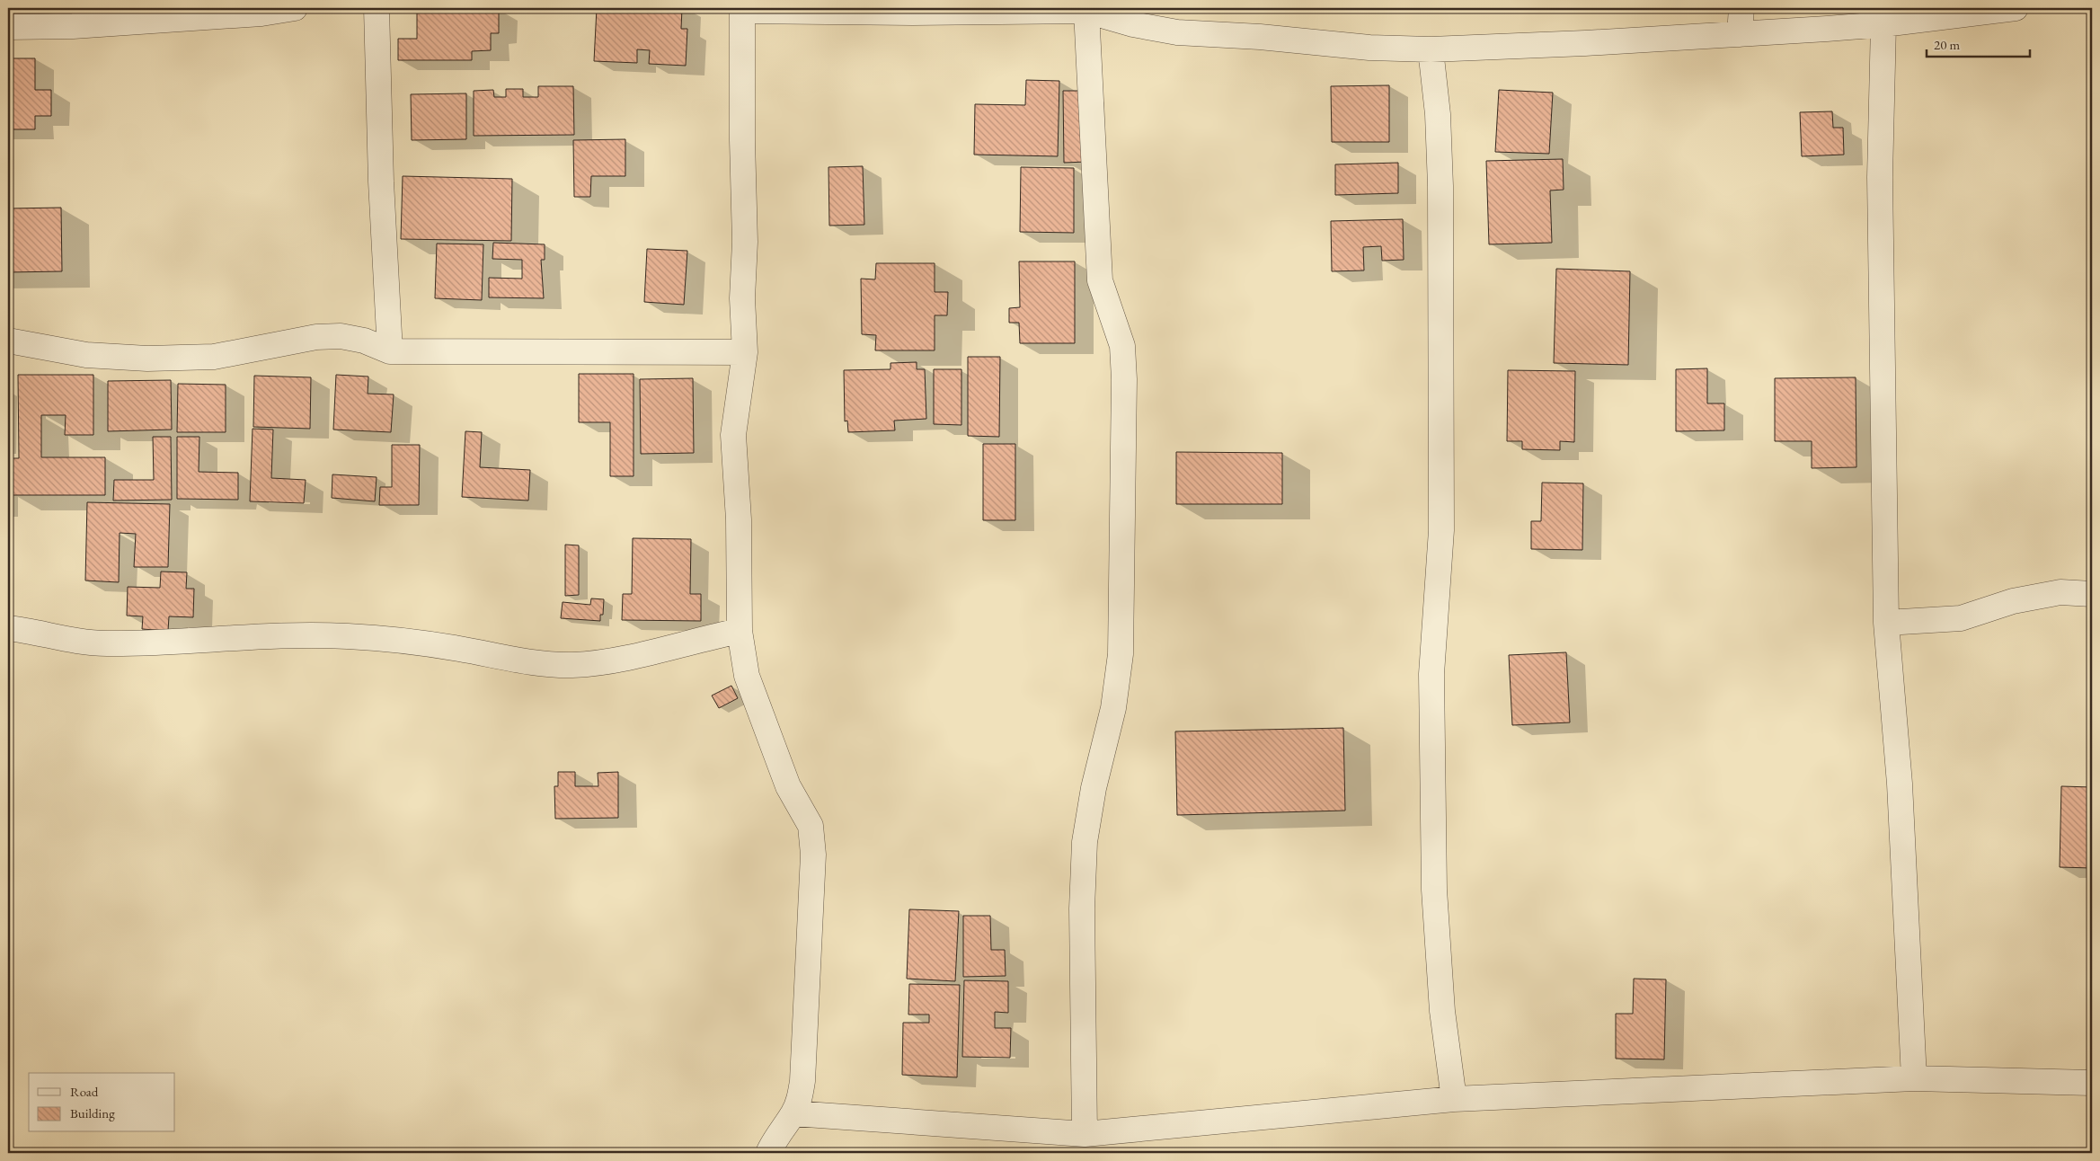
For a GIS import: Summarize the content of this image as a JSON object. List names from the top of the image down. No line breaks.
{"legend":["Road","Building"],"scale_bar":"20 m"}
